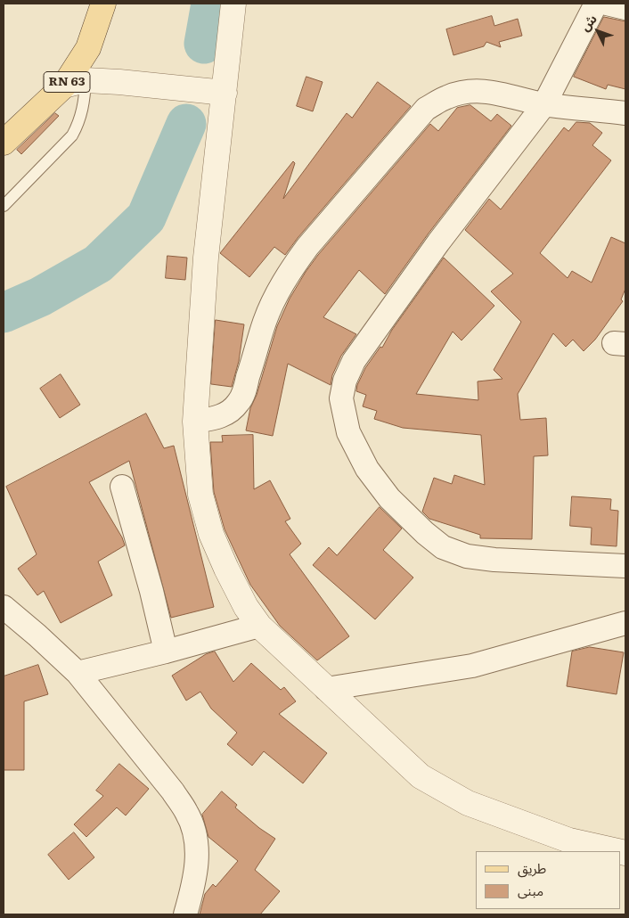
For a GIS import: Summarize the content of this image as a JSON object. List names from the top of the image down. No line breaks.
{"streets":{"main road":["RN 63"]},"legend":["طريق","مبنى"],"north":"top left"}
